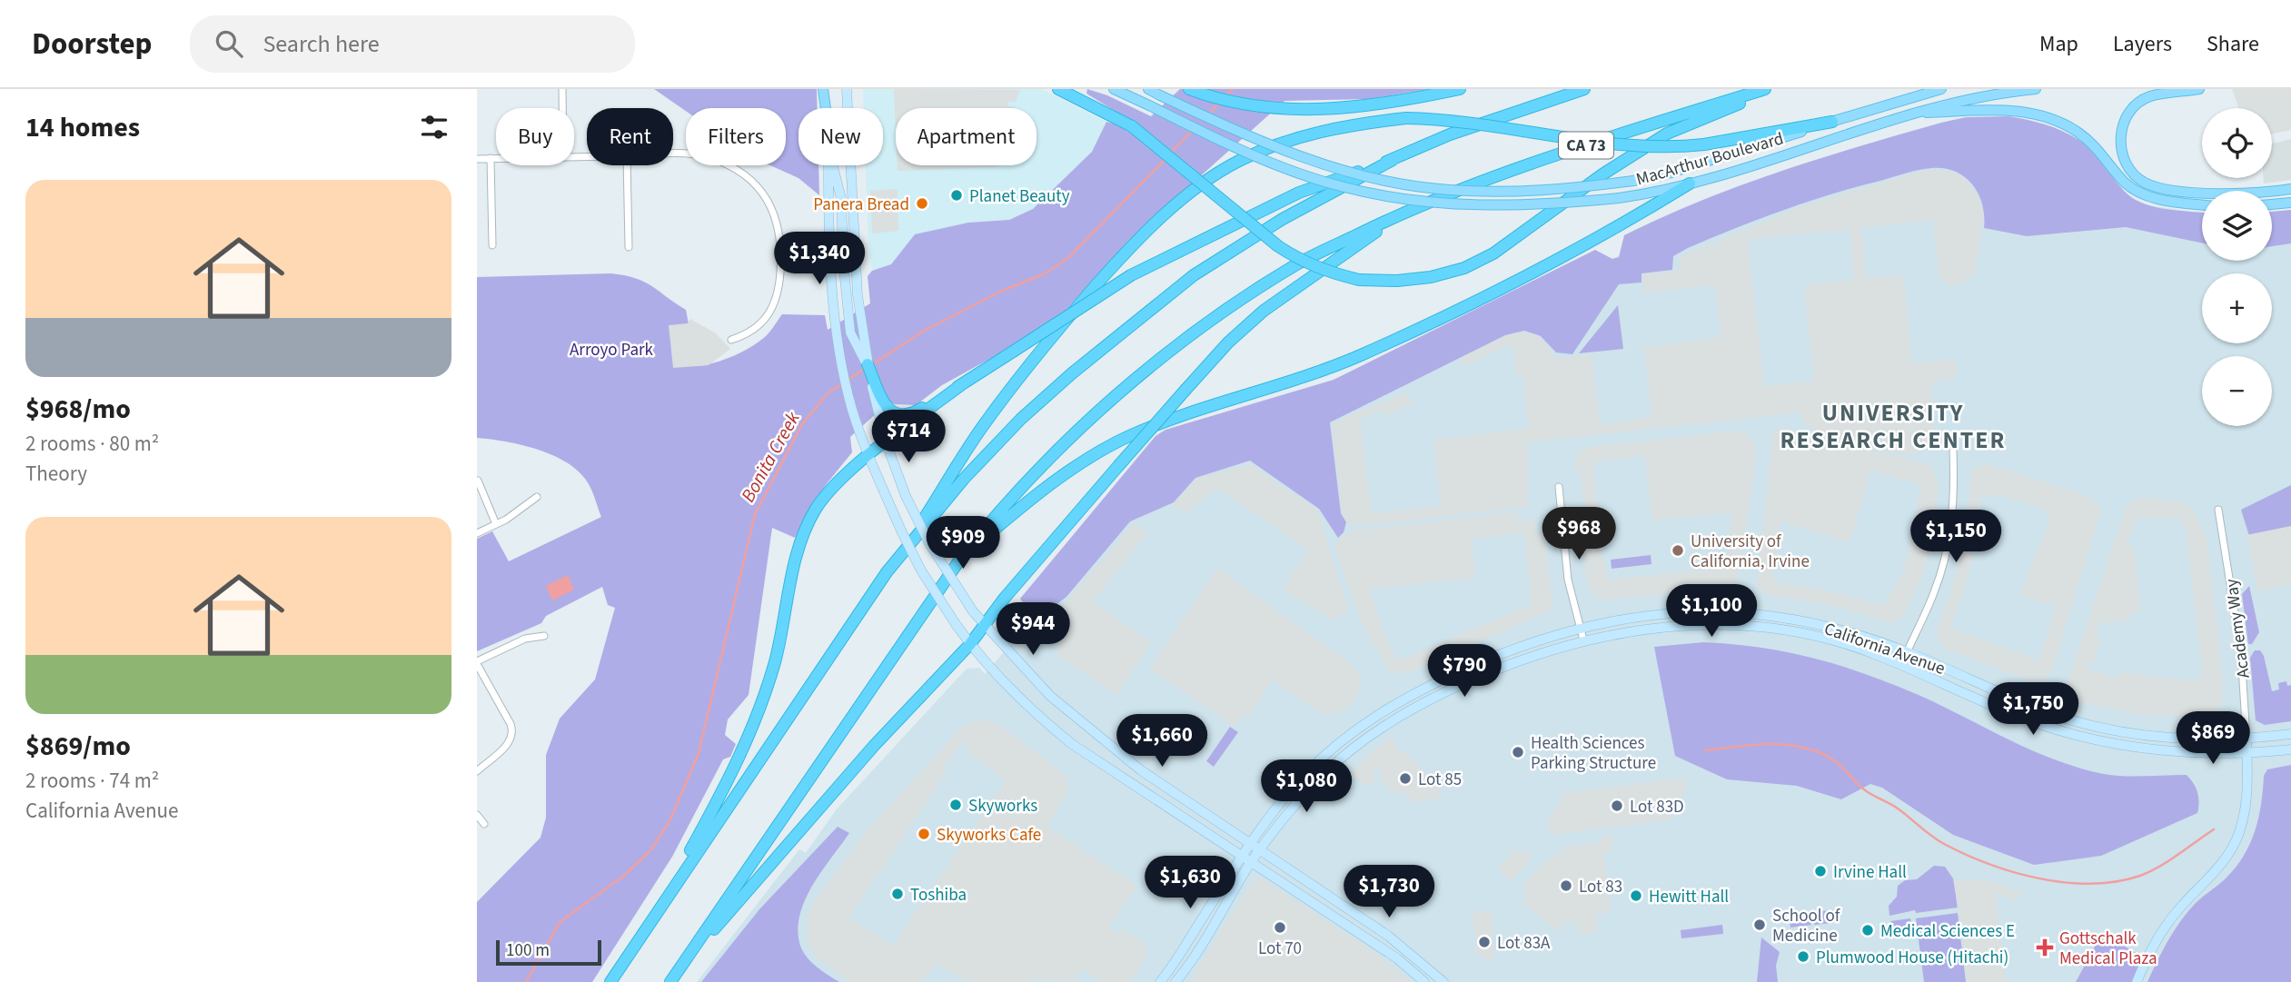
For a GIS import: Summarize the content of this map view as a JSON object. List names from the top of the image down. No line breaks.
{"streets":{"highway":["CA 73"],"main road":["MacArthur Boulevard"],"street":["Academy Way","California Avenue"]},"crossings":[["Academy Way","California Avenue"]],"districts":["UNIVERSITY RESEARCH CENTER"],"water":["Bonita Creek"],"parks":["Arroyo Park"],"places":{"other":["Planet Beauty","Panera Bread","University of California, Irvine","Health Sciences Parking Structure","Lot 85","Skyworks","Lot 83D","Skyworks Cafe","Irvine Hall","Lot 83","Toshiba","Hewitt Hall","School of Medicine","Lot 70","Medical Sciences E","Lot 83A","Plumwood House (Hitachi)"],"health":["Gottschalk Medical Plaza"]},"scale_bar":"100 m","page":{"header":"Doorstep","search":"Search here","nav":["Map","Layers","Share"],"heading":"14 homes","map_buttons":["+","−"],"chip":["Buy","Rent","Filters","New","Apartment"],"list":[{"name":"$968/mo","note":"2 rooms · 80 m² · Theory"},{"name":"$869/mo","note":"2 rooms · 74 m² · California Avenue"}],"price":["$1,340","$714","$968","$1,150","$909","$1,100","$944","$790","$1,750","$869","$1,660","$1,080","$1,630","$1,730"],"scale":"100 m"}}
